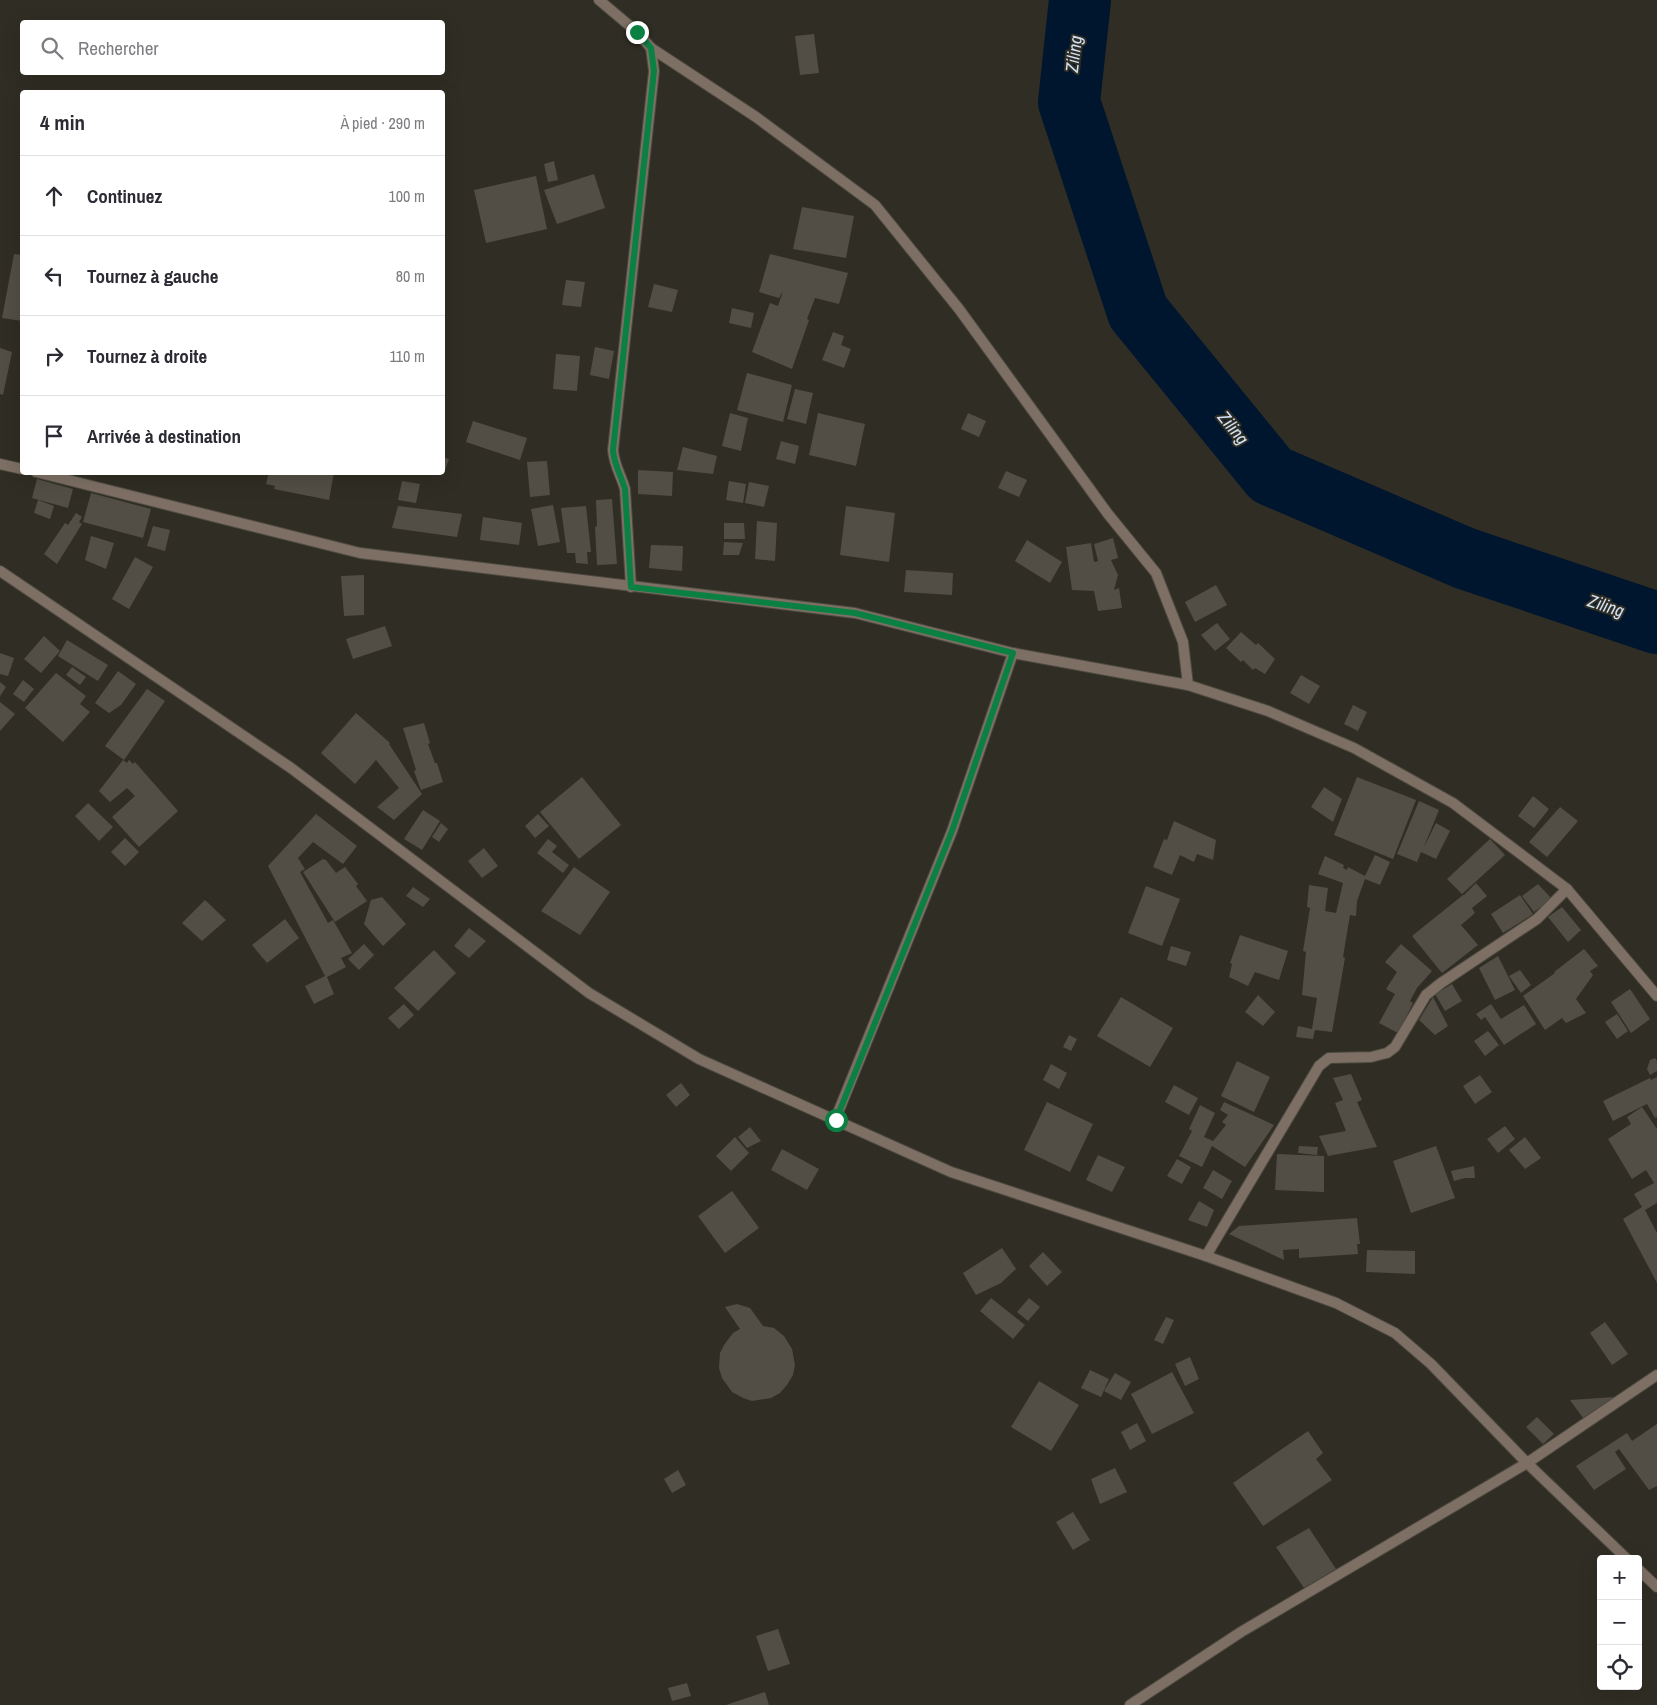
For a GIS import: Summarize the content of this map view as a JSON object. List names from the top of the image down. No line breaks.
{"water":["Ziling"],"page":{"search":"Rechercher","heading":["4 min","À pied · 290 m"],"list":[["Continuez","100 m"],["Tournez à gauche","80 m"],["Tournez à droite","110 m"],"Arrivée à destination"],"map_buttons":["+","−"]}}
